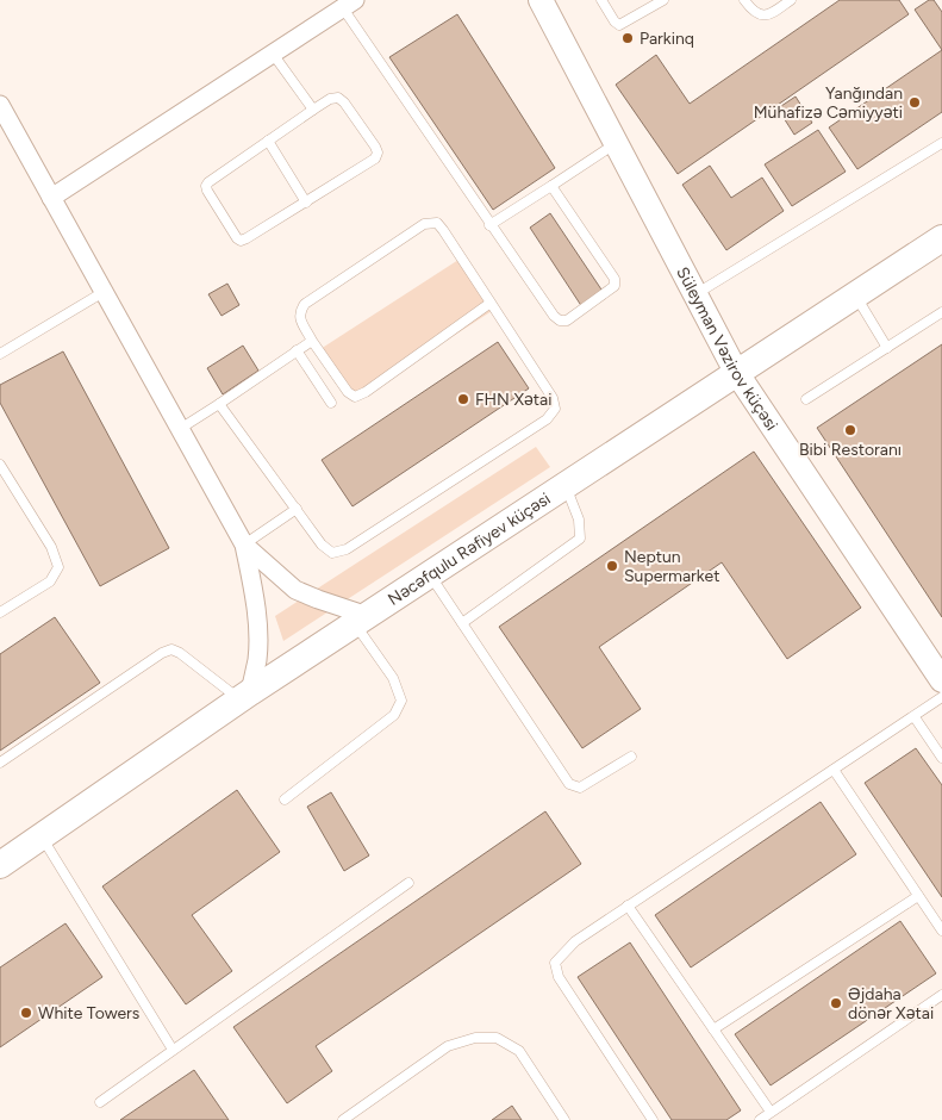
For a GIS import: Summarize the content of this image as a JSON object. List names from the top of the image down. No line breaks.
{"streets":{"main road":["Nəcəfqulu Rəfiyev küçəsi"],"street":["Süleyman Vəzirov küçəsi"]},"crossings":[["Süleyman Vəzirov küçəsi","Nəcəfqulu Rəfiyev küçəsi"]],"places":["Parkinq","Yanğından Mühafizə Cəmiyyəti","FHN Xətai","‌Bibi Restoranı","Neptun Supermarket","Əjdaha dönər Xətai","White Towers"]}
